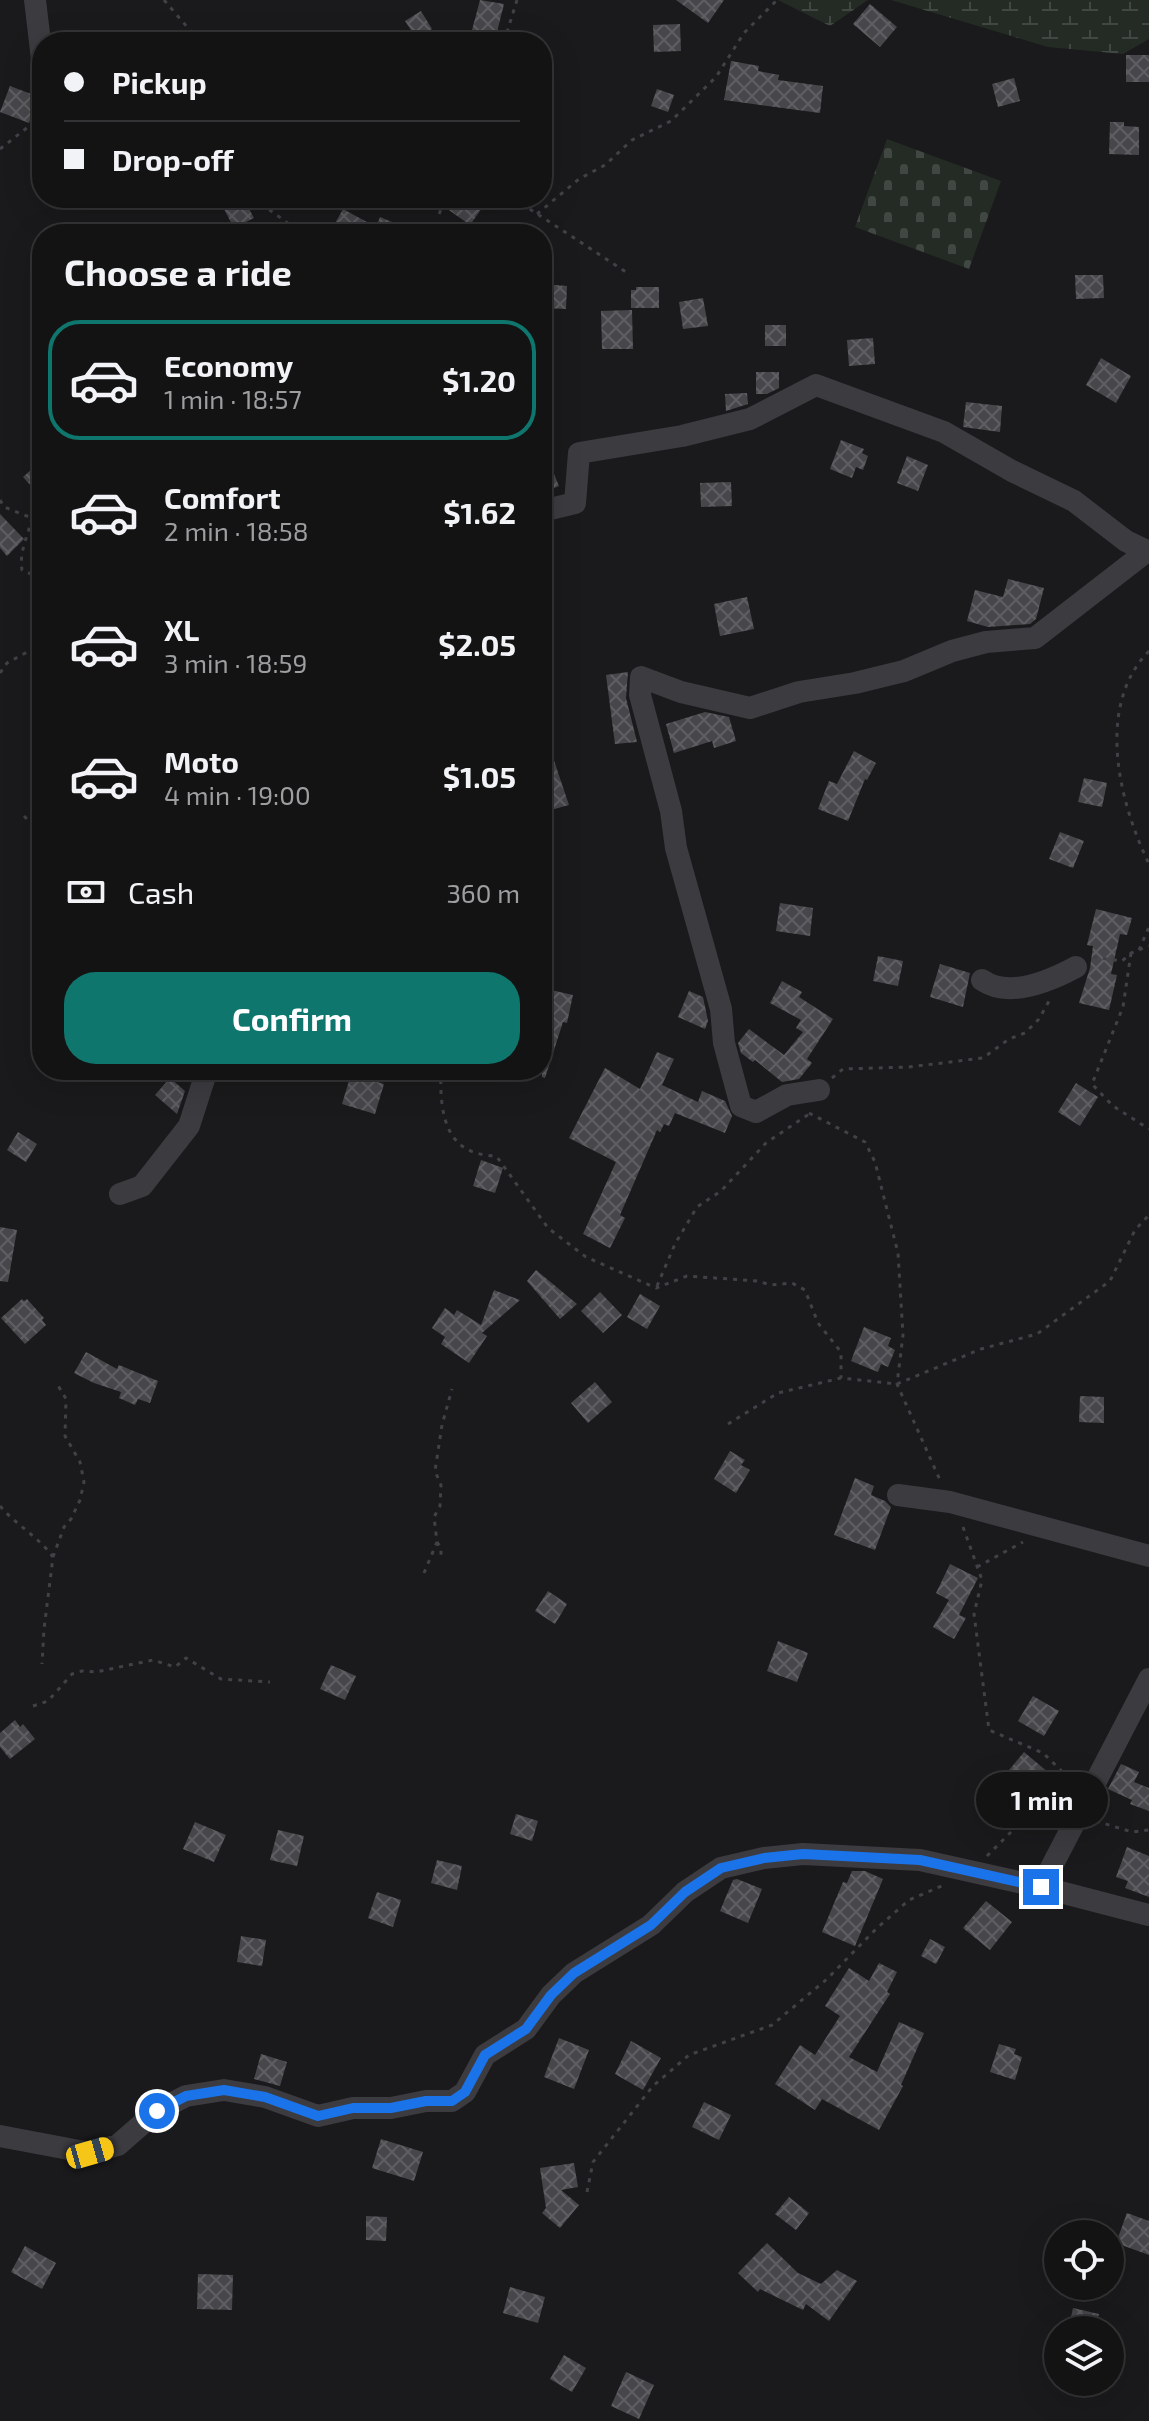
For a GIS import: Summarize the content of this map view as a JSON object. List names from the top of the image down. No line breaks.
{"page":{"banner":["Pickup","Drop-off"],"heading":"Choose a ride","list":[{"name":"Economy","note":"1 min · 18:57","value":"$1.20"},{"name":"Comfort","note":"2 min · 18:58","value":"$1.62"},{"name":"XL","note":"3 min · 18:59","value":"$2.05"},{"name":"Moto","note":"4 min · 19:00","value":"$1.05"}],"pay":["Cash","360 m"],"buttons":"Confirm","bubble":"1 min"}}
